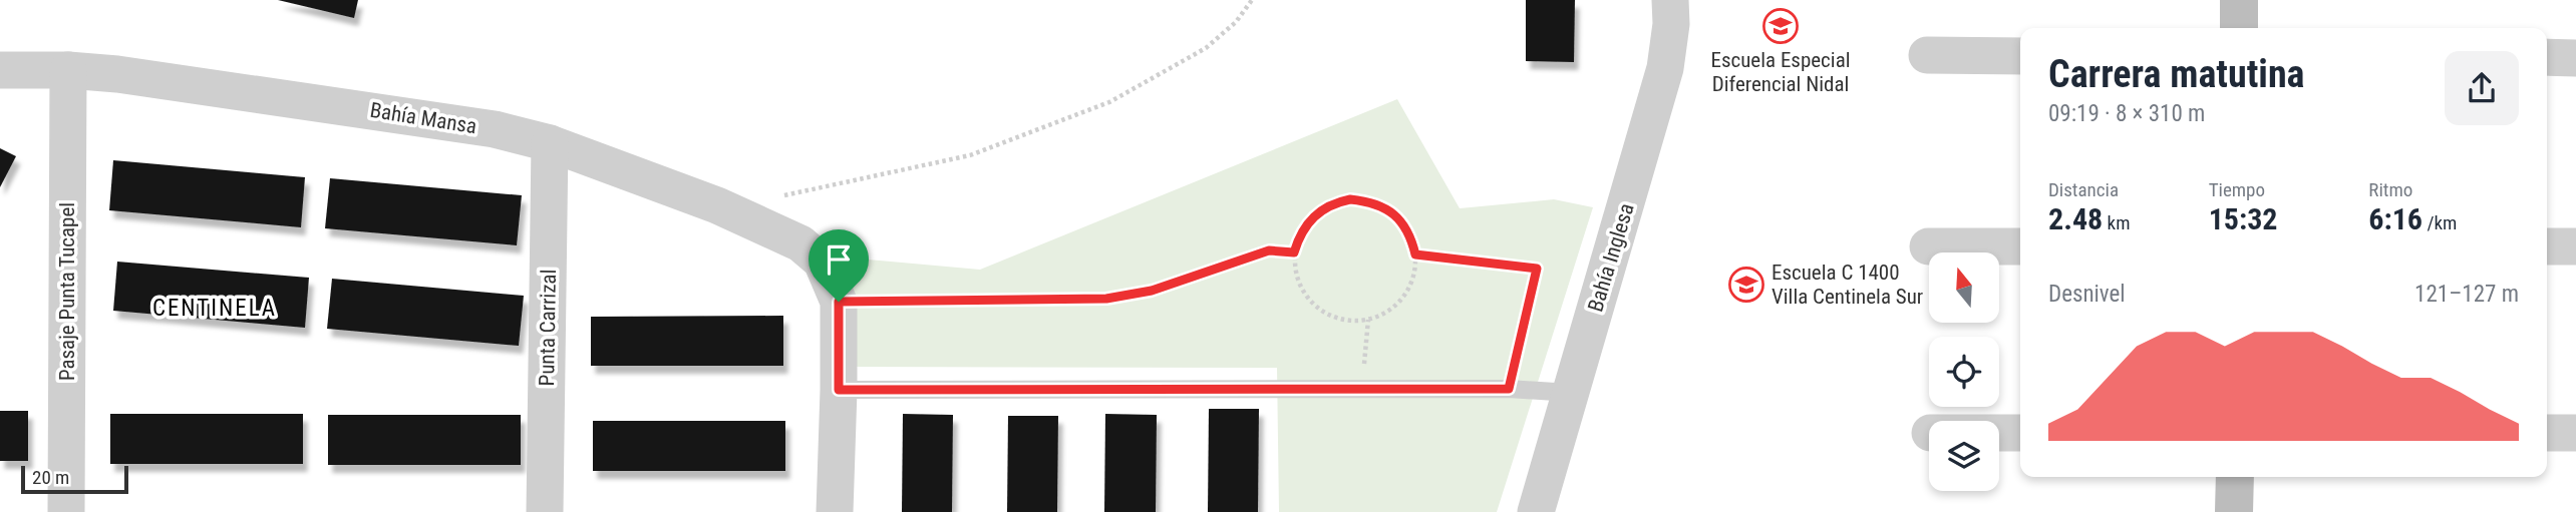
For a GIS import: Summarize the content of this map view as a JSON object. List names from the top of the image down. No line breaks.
{"streets":{"street":["Bahía Mansa","Bahía Inglesa","Pasaje Punta Tucapel","Punta Carrizal"]},"crossings":[["Bahía Mansa","Pasaje Punta Tucapel"],["Bahía Mansa","Punta Carrizal"]],"districts":["CENTINELA"],"places":{"school or university":["Escuela Especial Diferencial Nidal","Escuela C 1400 Villa Centinela Sur"]},"scale_bar":"20 m","north":"top","page":{"heading":["Carrera matutina","09:19 · 8 × 310 m"],"stats":[["Distancia","2.48 km"],["Tiempo","15:32"],["Ritmo","6:16 /km"]],"chart":["Desnivel","121–127 m"],"scale":"20 m"}}
